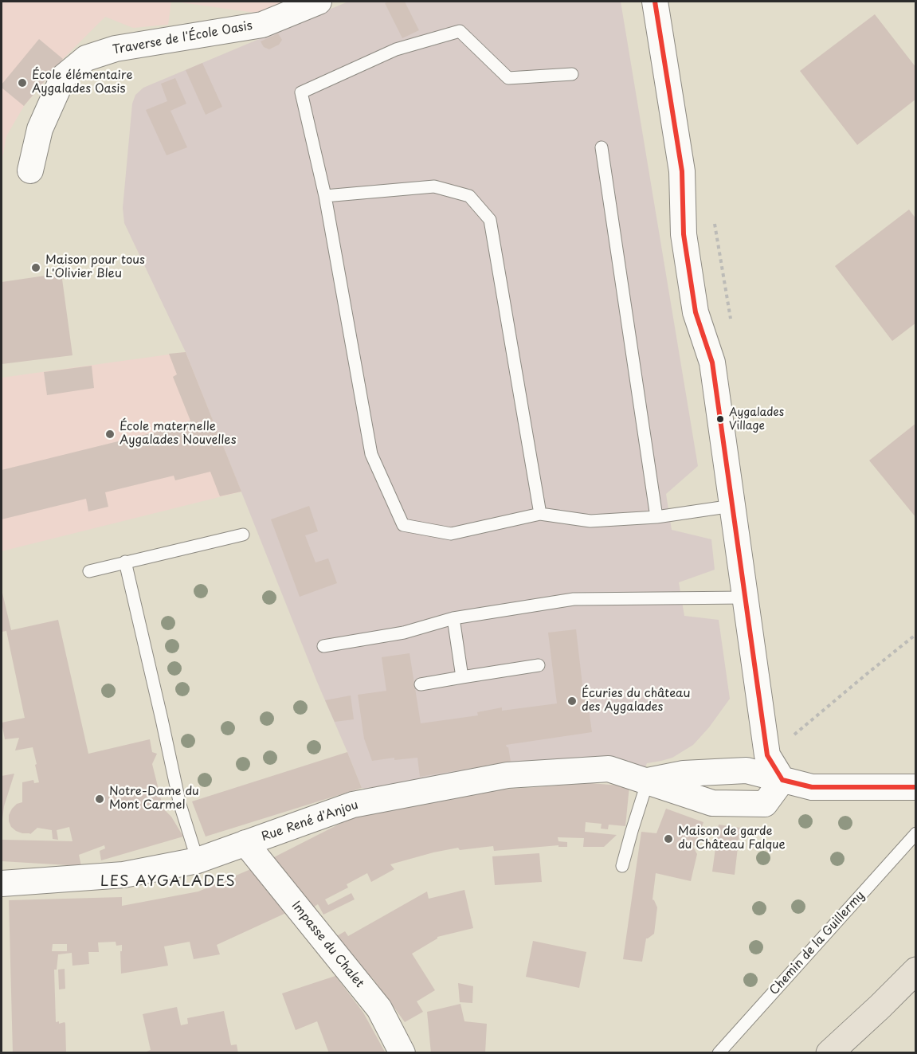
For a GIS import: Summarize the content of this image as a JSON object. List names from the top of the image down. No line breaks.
{"streets":{"street":["Traverse de l'École Oasis","Rue René d'Anjou","Impasse du Chalet"],"lane":["Chemin de la Guillermy"]},"crossings":[["Rue René d'Anjou","Impasse du Chalet"]],"districts":["LES AYGALADES"],"places":["École élémentaire Aygalades Oasis","Maison pour tous L'Olivier Bleu","Aygalades Village","École maternelle Aygalades Nouvelles","Écuries du château des Aygalades","Notre-Dame du Mont Carmel","Maison de garde du Château Falque"]}
